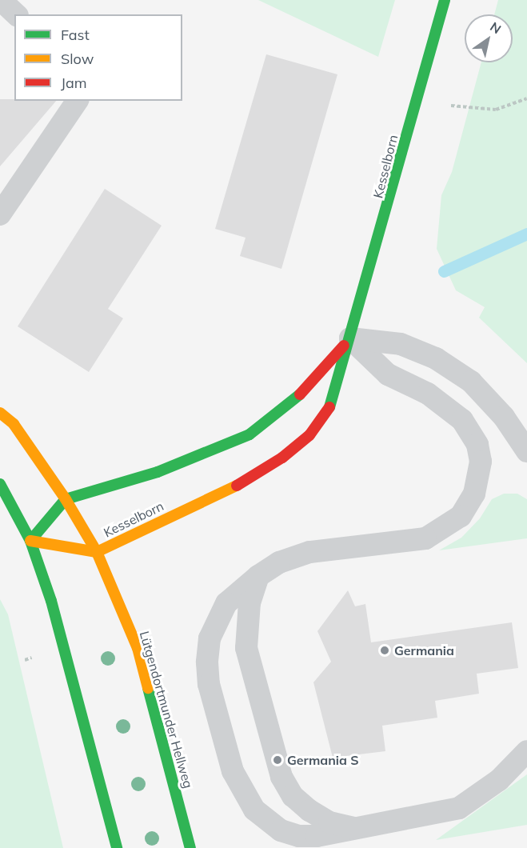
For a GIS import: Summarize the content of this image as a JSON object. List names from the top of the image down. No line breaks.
{"streets":{"street":["Kesselborn","Lütgendortmunder Hellweg"]},"crossings":[["Kesselborn","Lütgendortmunder Hellweg"]],"places":["Germania","Germania S"],"legend":["Fast","Slow","Jam"],"north":"top right"}
